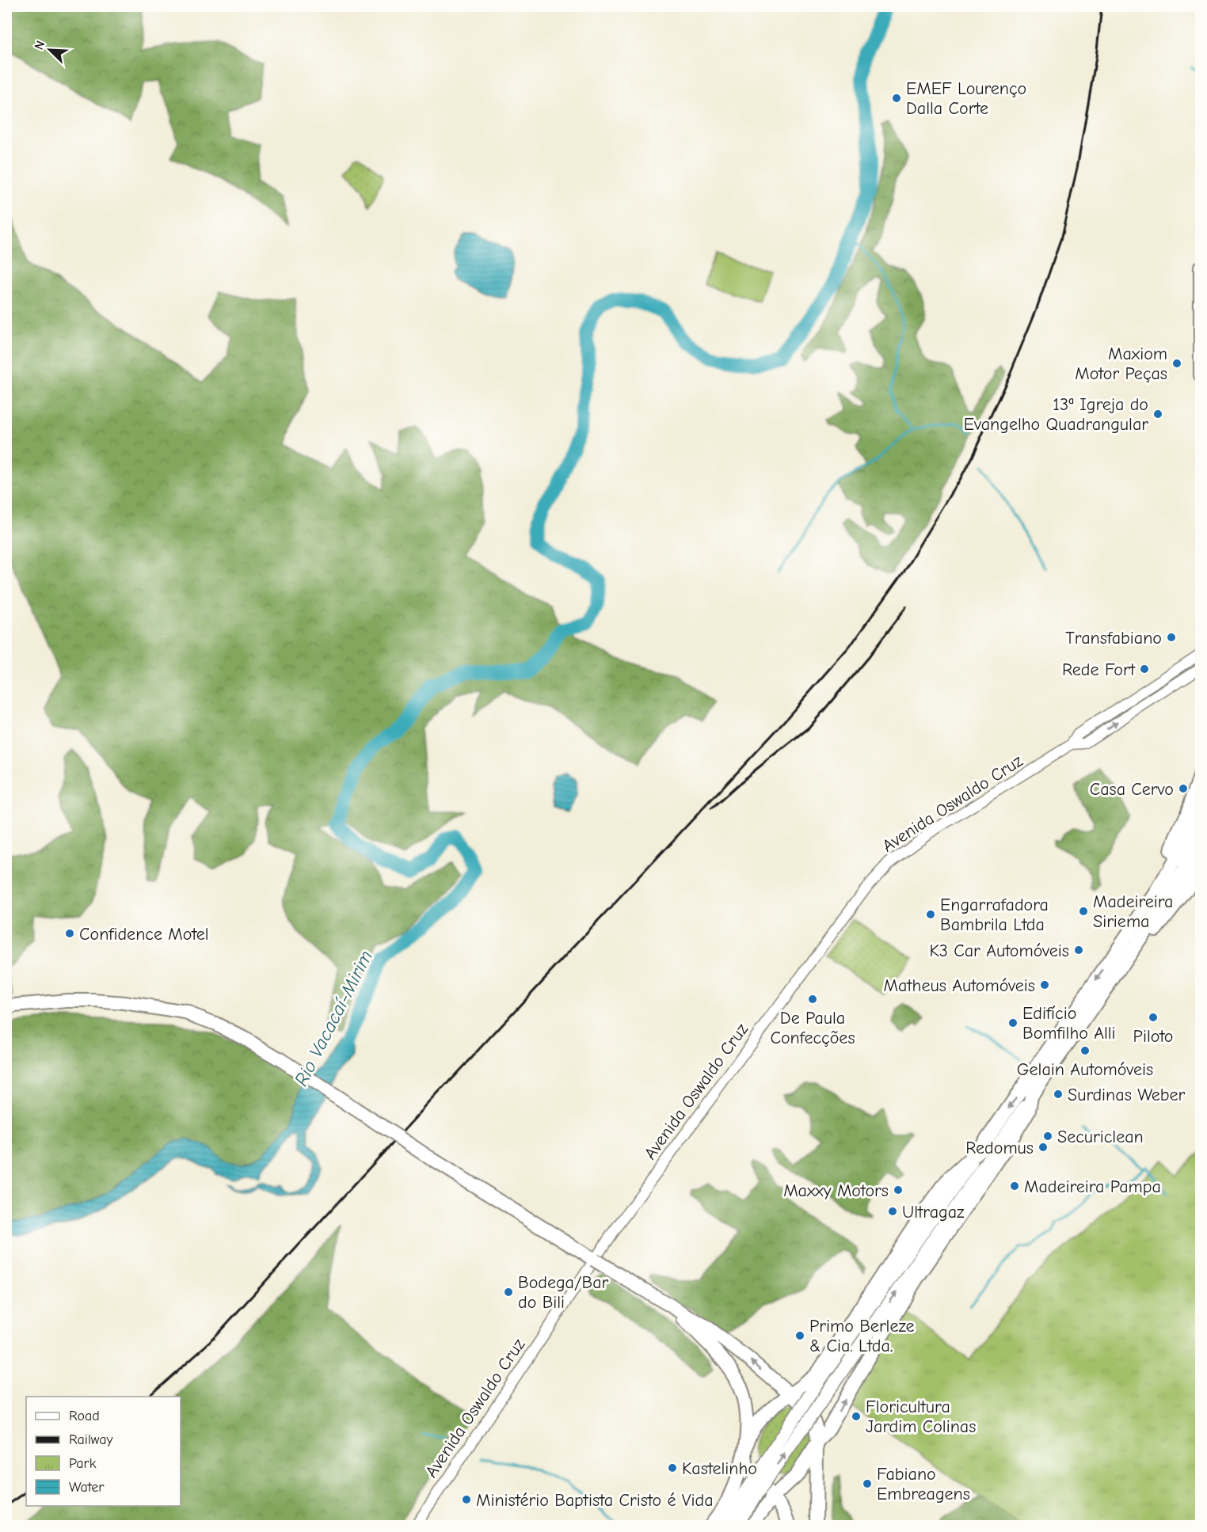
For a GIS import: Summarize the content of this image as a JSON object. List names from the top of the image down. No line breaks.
{"streets":{"street":["Avenida Oswaldo Cruz"]},"water":["Rio Vacacaí-Mirim"],"places":["EMEF Lourenço Dalla Corte","Maxiom Motor Peças","13ª Igreja do Evangelho Quadrangular","Transfabiano","Rede Fort","Casa Cervo","Madeireira Siriema","Engarrafadora Bambrila Ltda","Confidence Motel","K3 Car Automóveis","Matheus Automóveis","De Paula Confecções","Piloto","Edifício Bomfilho Alli","Gelain Automóveis","Surdinas Weber","Securiclean","Redomus","Madeireira Pampa","Maxxy Motors","Ultragaz","Bodega/Bar do Bili","Primo Berleze & Cia. Ltda.","Floricultura Jardim Colinas","Kastelinho","Fabiano Embreagens","Ministério Baptista Cristo é Vida"],"legend":["Road","Railway","Park","Water"],"north":"top left"}
